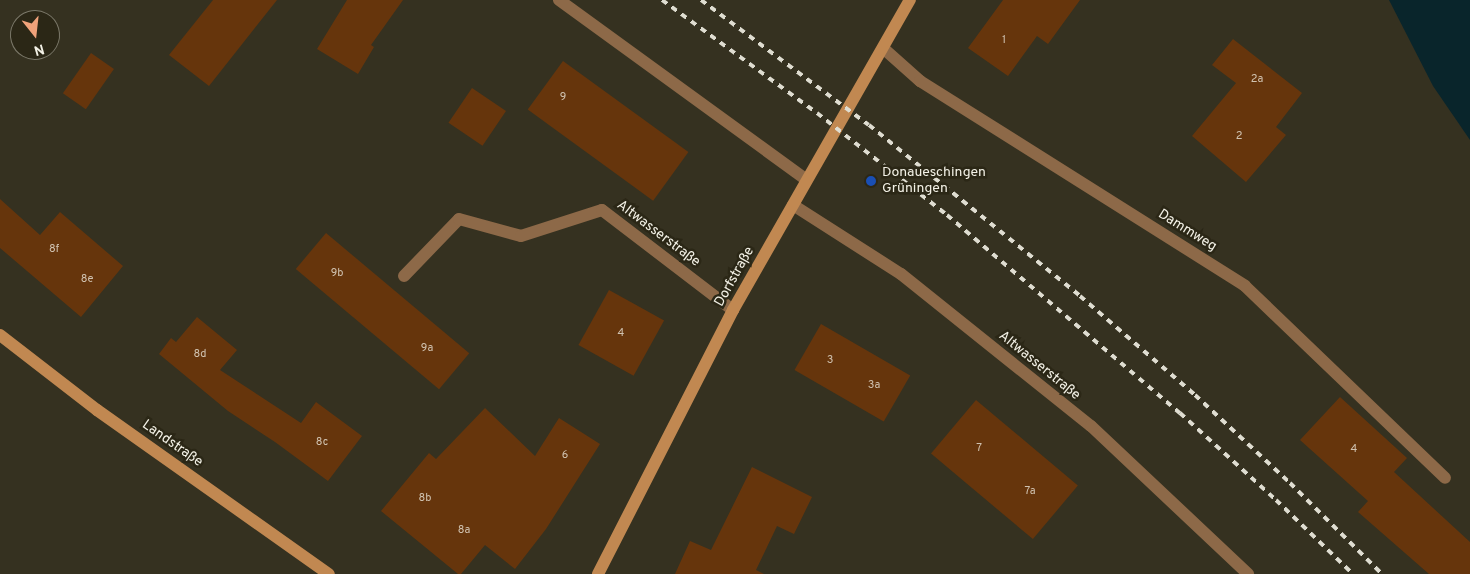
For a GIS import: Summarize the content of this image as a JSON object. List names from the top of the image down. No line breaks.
{"streets":{"street":["Dammweg","Altwasserstraße","Dorfstraße","Landstraße"]},"crossings":[["Dammweg","Dorfstraße"],["Altwasserstraße","Dorfstraße"]],"places":["Donaueschingen Grüningen"],"house_numbers":["1","2a","9","2","8f","9b","8e","4","9a","8d","3","3a","8c","7","4","6","7a","8b","8a"],"north":"bottom"}
